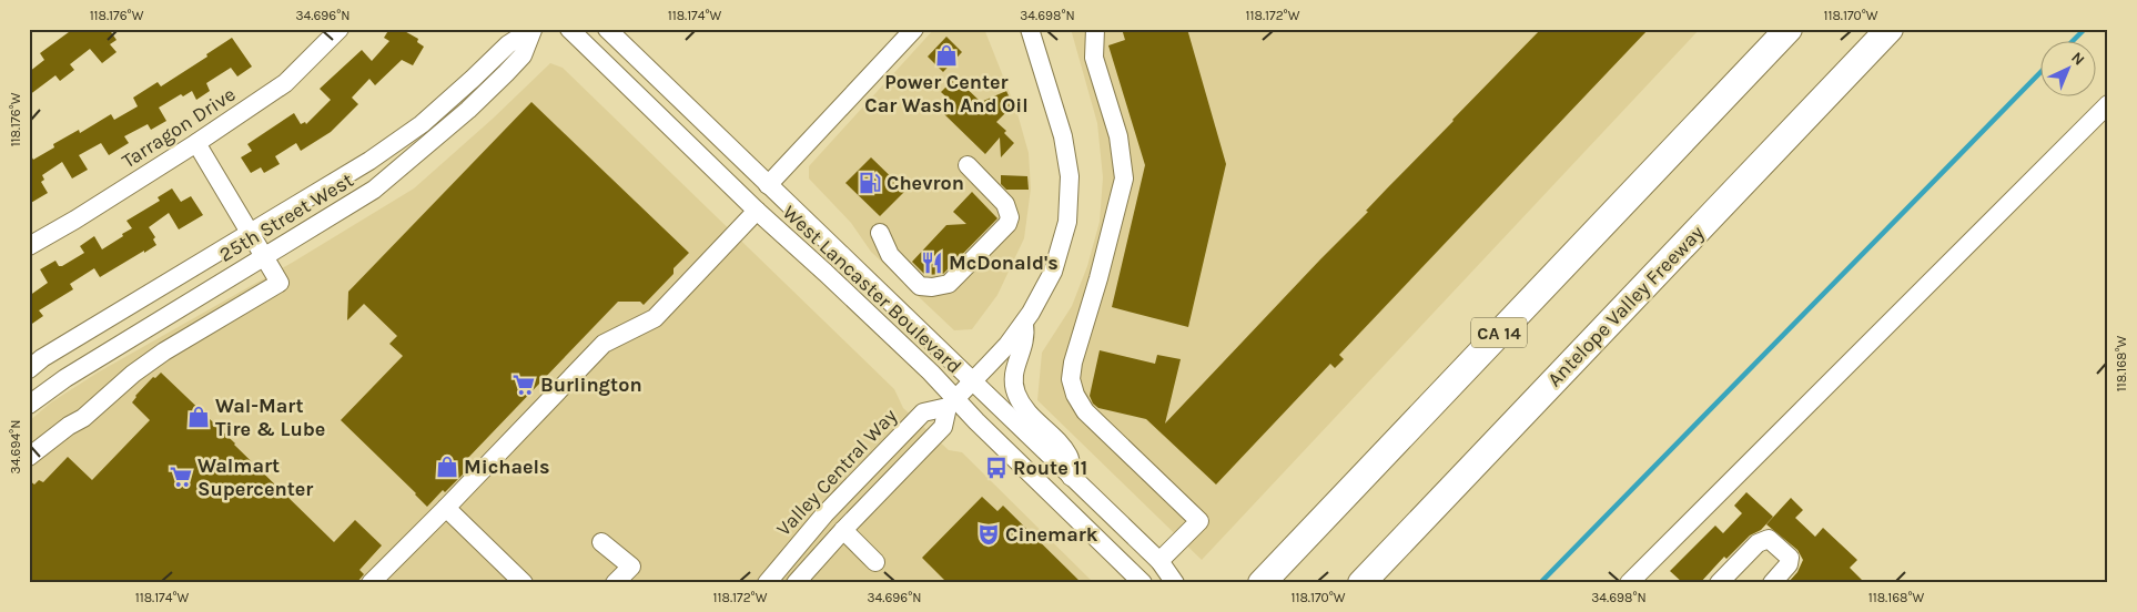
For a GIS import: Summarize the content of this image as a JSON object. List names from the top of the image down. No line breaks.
{"streets":{"highway":["Antelope Valley Freeway","CA 14"],"street":["Tarragon Drive","25th Street West","West Lancaster Boulevard","Valley Central Way"]},"crossings":[["West Lancaster Boulevard","Valley Central Way"]],"places":{"shop":["Power Center Car Wash And Oil","Wal-Mart Tire & Lube","Michaels"],"fuel station":["Chevron"],"restaurant":["McDonald's"],"supermarket":["Burlington","Walmart Supercenter"],"bus stop":["Route 11"],"theatre":["Cinemark"]},"north":"top right","coordinates":["118.176°W","34.696°N","118.174°W","34.698°N","118.172°W","118.170°W","118.168°W","34.694°N"]}
